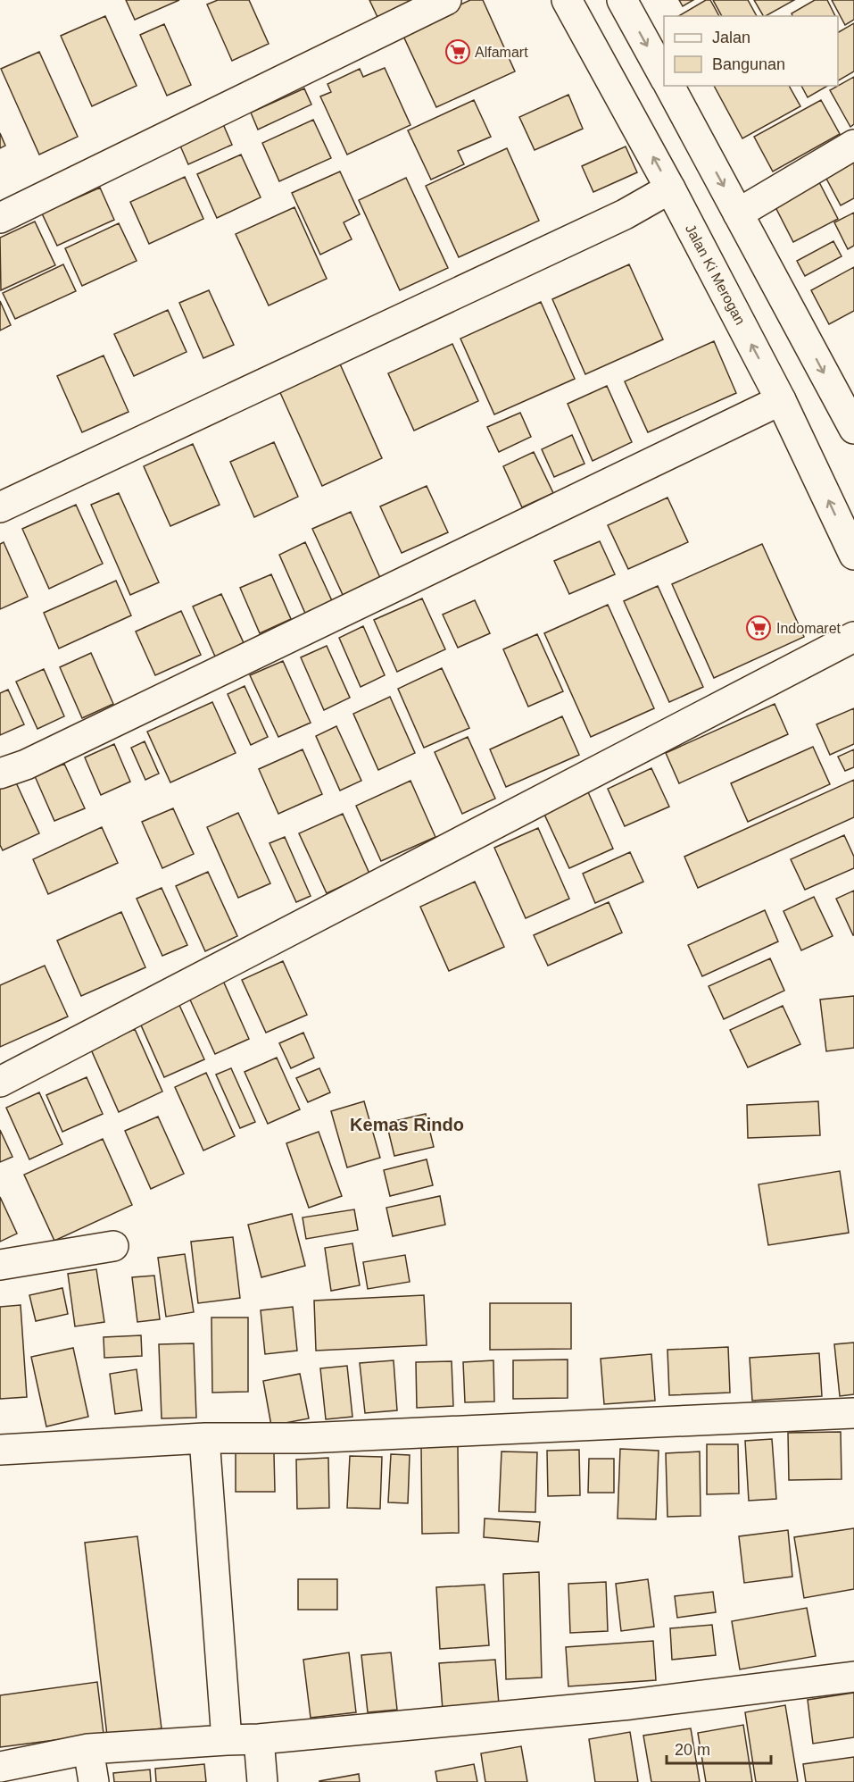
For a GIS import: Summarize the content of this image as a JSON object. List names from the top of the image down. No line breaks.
{"streets":{"main road":["Jalan Ki Merogan"]},"districts":["Kemas Rindo"],"places":{"supermarket":["Alfamart","Indomaret"]},"legend":["Jalan","Bangunan"],"scale_bar":"20 m"}
